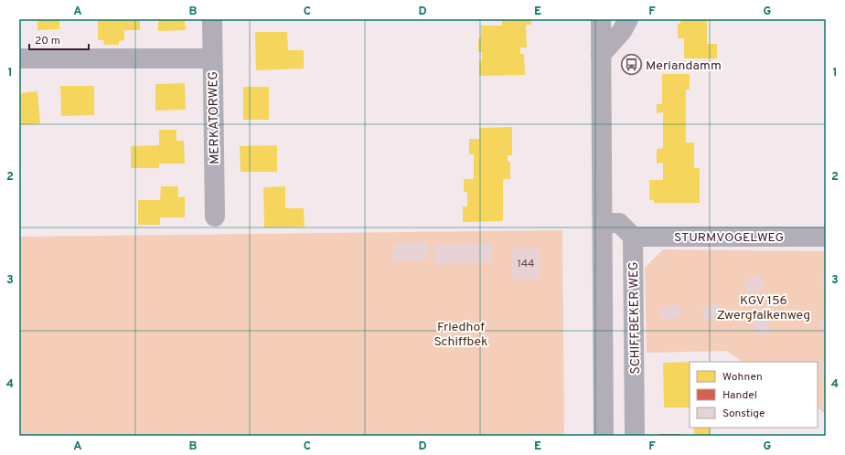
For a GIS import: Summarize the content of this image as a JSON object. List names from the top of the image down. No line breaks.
{"streets":{"street":["MERKATORWEG","STURMVOGELWEG","SCHIFFBEKER WEG"]},"crossings":[["STURMVOGELWEG","SCHIFFBEKER WEG"]],"parks":["KGV 156 Zwergfalkenweg","Friedhof Schiffbek"],"places":{"bus stop":["Meriandamm"]},"house_numbers":["144"],"legend":["Wohnen","Handel","Sonstige"],"scale_bar":"20 m","grid":{"columns":["A","B","C","D","E","F","G"],"rows":["1","2","3","4"]}}
